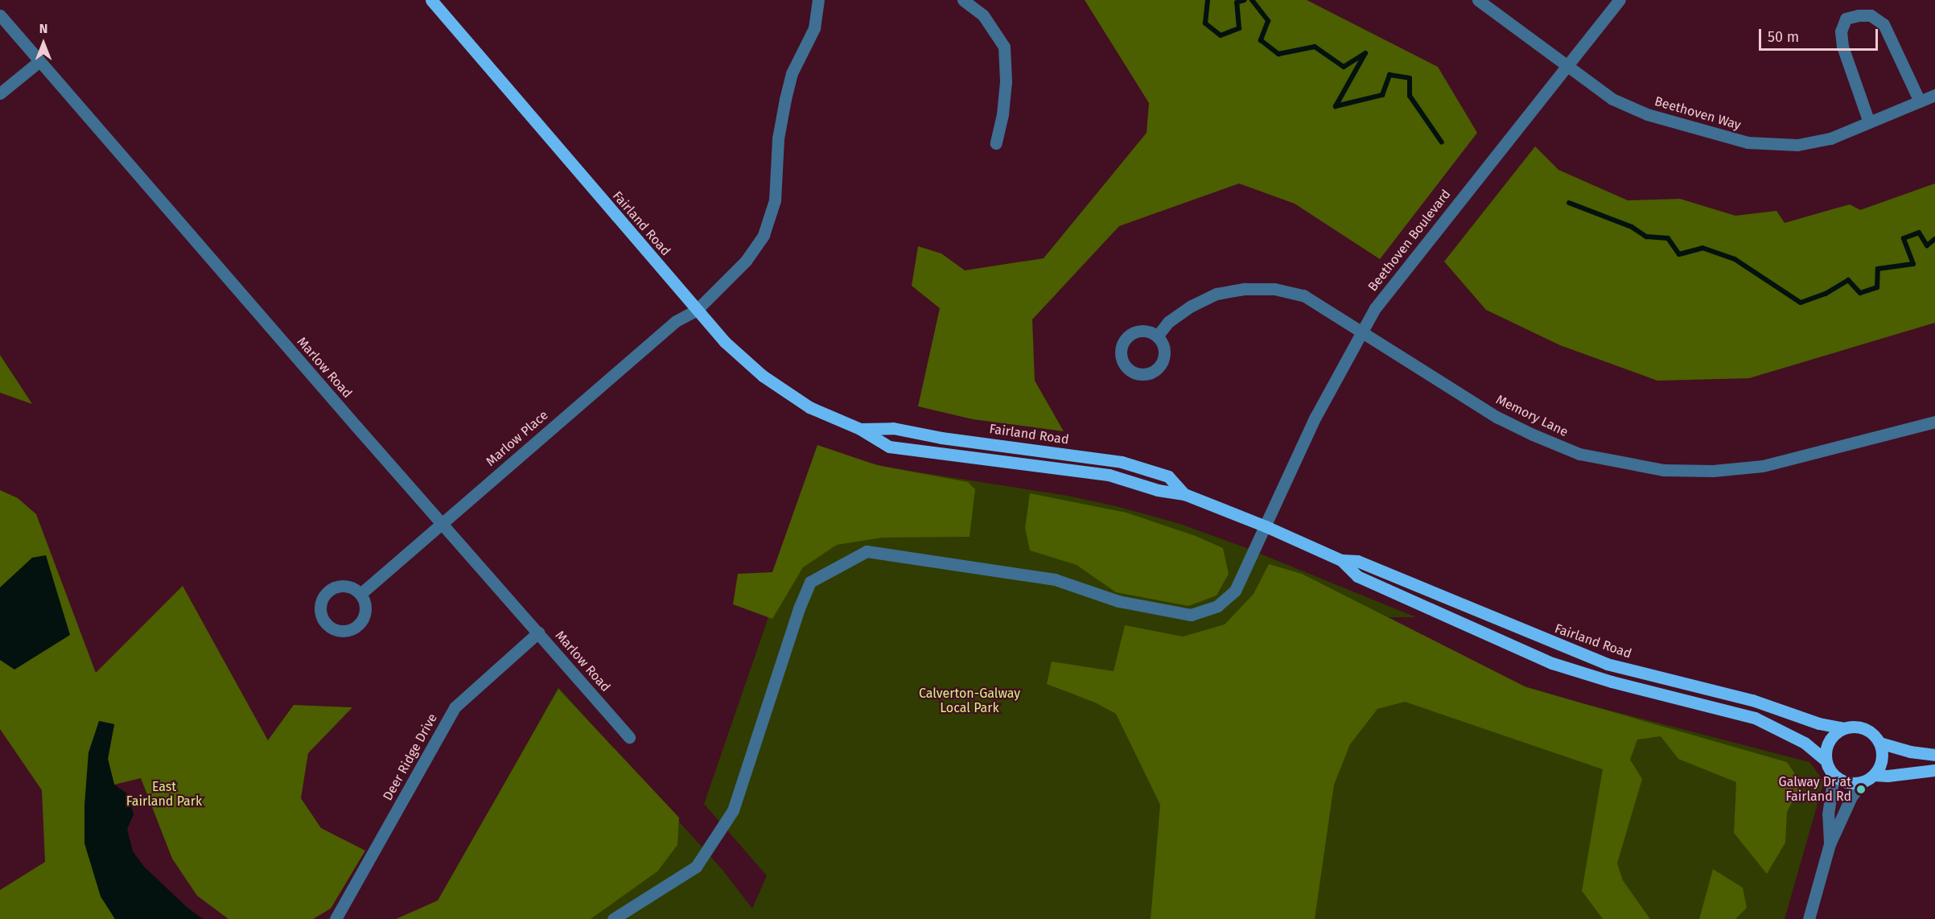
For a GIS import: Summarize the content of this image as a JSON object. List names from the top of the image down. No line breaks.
{"streets":{"main road":["Fairland Road"],"street":["Beethoven Way","Beethoven Boulevard","Marlow Road","Memory Lane","Marlow Place","Deer Ridge Drive"]},"crossings":[["Beethoven Way","Beethoven Boulevard"],["Fairland Road","Beethoven Boulevard"],["Fairland Road","Marlow Place"],["Beethoven Boulevard","Memory Lane"],["Marlow Road","Marlow Place"],["Marlow Road","Deer Ridge Drive"]],"parks":["Calverton-Galway Local Park","East Fairland Park"],"places":["Galway Dr at Fairland Rd"],"scale_bar":"50 m","north":"top"}
